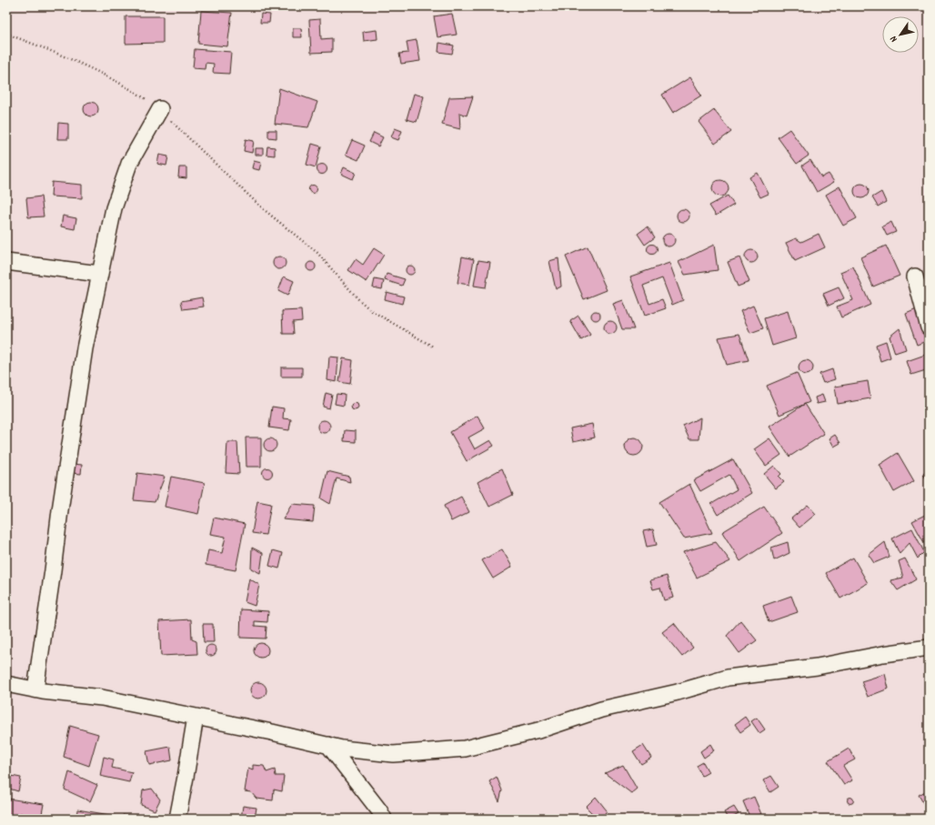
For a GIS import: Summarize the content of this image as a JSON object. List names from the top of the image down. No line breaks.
{"north":"bottom left"}
